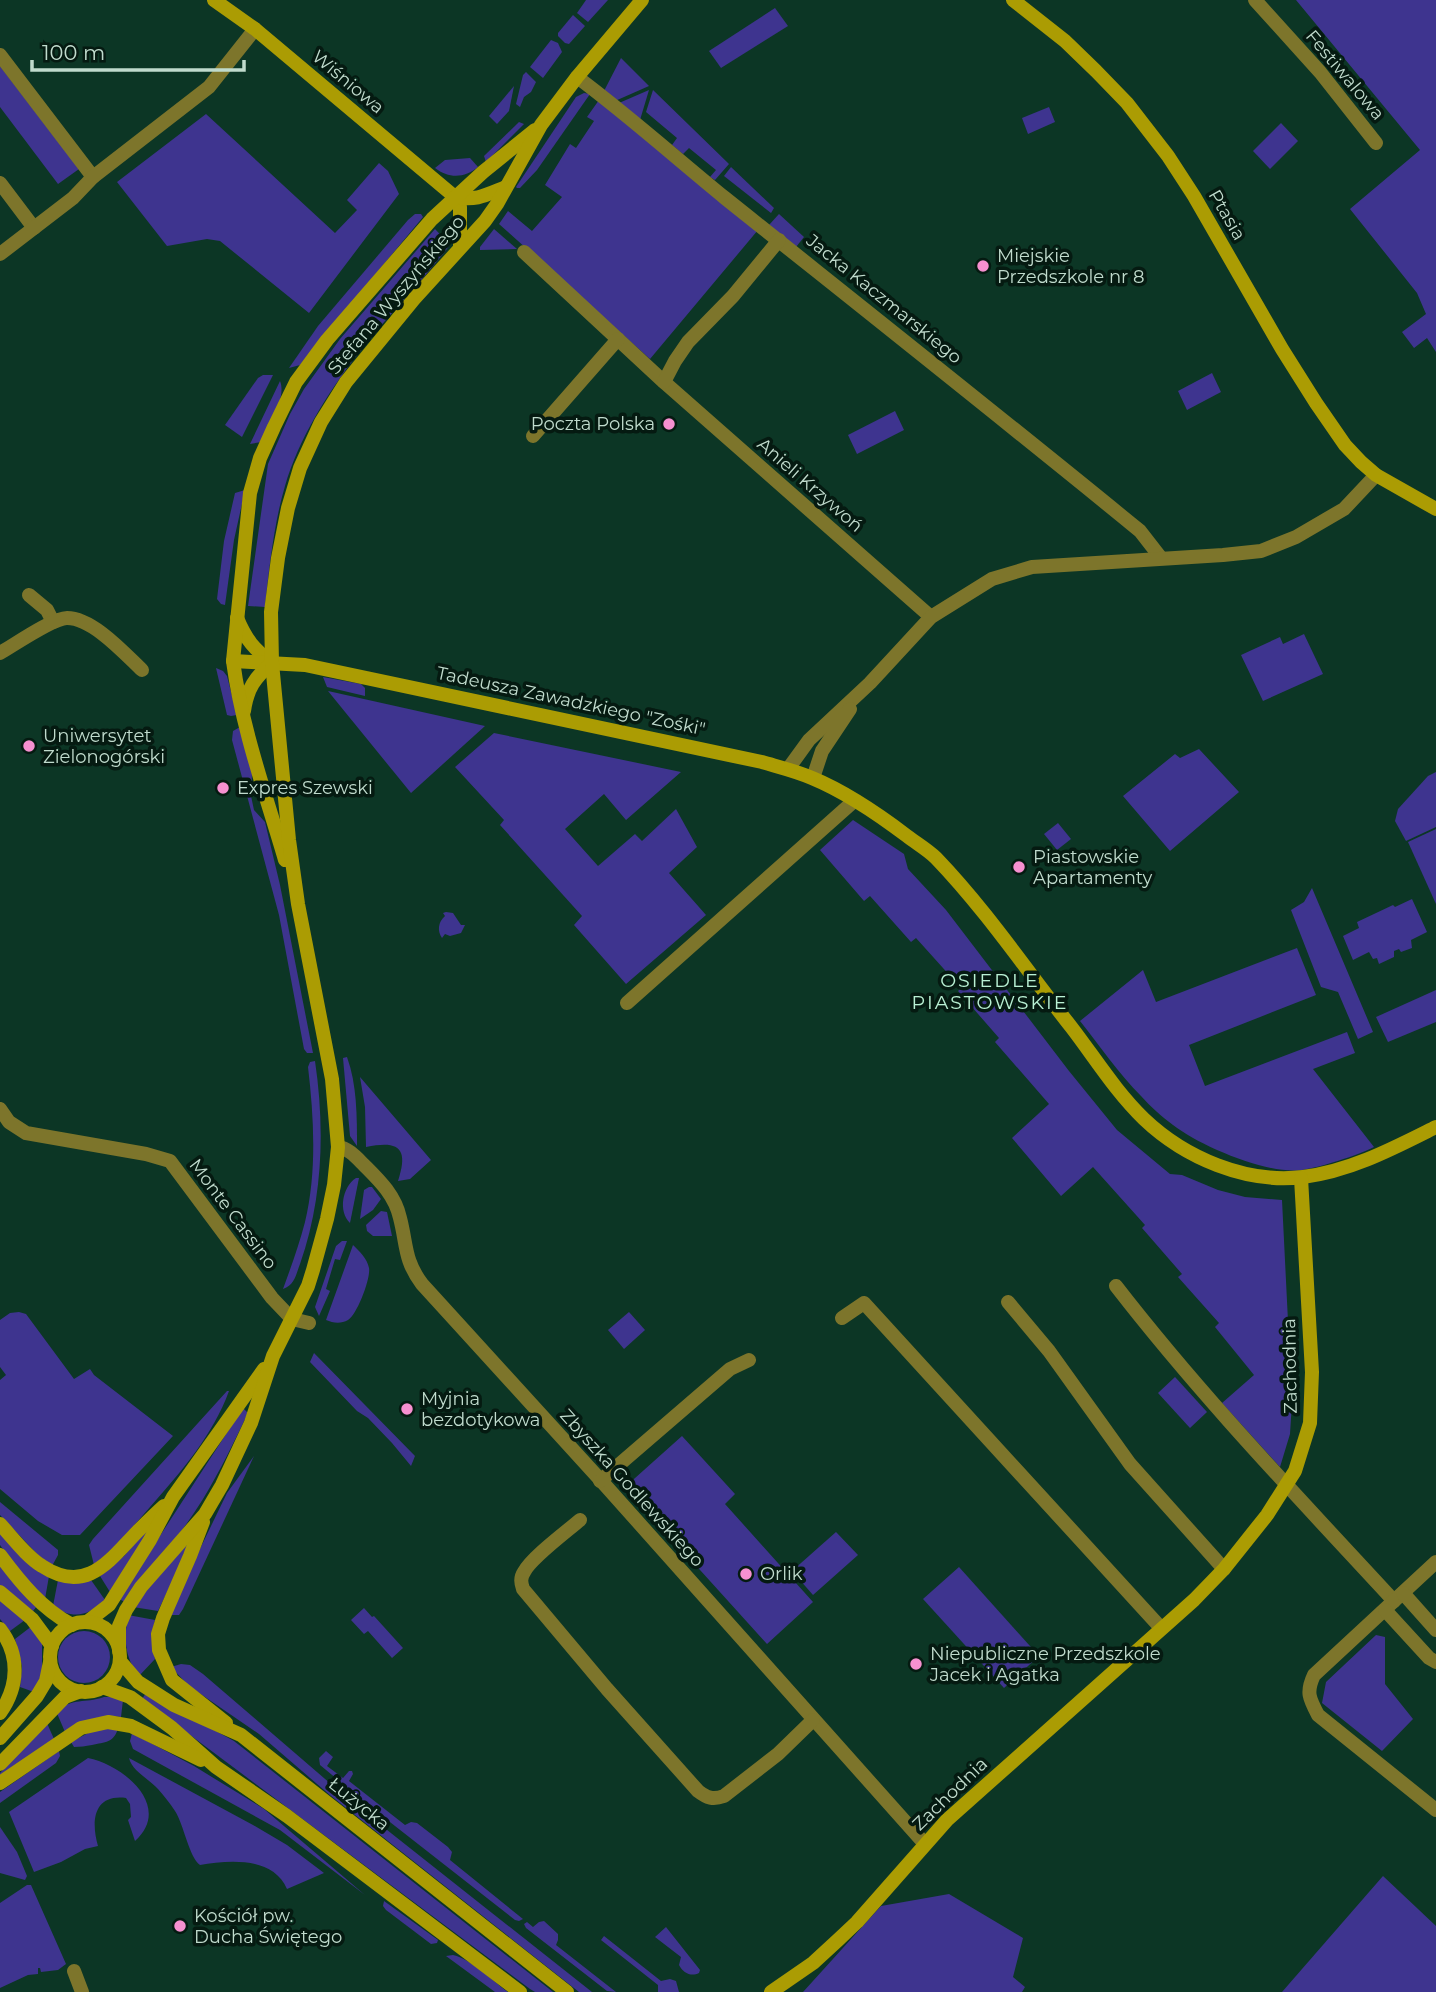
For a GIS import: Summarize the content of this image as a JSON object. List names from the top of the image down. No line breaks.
{"streets":{"street":["Festiwalowa","Wiśniowa","Ptasia","Stefana Wyszyńskiego","Jacka Kaczmarskiego","Anieli Krzywoń","Tadeusza Zawadzkiego \"Zośki\"","Monte Cassino","Zachodnia","Zbyszka Godlewskiego","Łużycka"]},"crossings":[["Wiśniowa","Stefana Wyszyńskiego"],["Stefana Wyszyńskiego","Jacka Kaczmarskiego"],["Stefana Wyszyńskiego","Tadeusza Zawadzkiego \"Zośki\""],["Stefana Wyszyńskiego","Monte Cassino"],["Stefana Wyszyńskiego","Zbyszka Godlewskiego"],["Stefana Wyszyńskiego","Łużycka"],["Tadeusza Zawadzkiego \"Zośki\"","Zachodnia"],["Zachodnia","Zbyszka Godlewskiego"]],"districts":["OSIEDLE PIASTOWSKIE"],"places":["Miejskie Przedszkole nr 8","Poczta Polska","Uniwersytet Zielonogórski","Expres Szewski","Piastowskie Apartamenty","Myjnia bezdotykowa","Orlik","Niepubliczne Przedszkole Jacek i Agatka","Kościół pw. Ducha Świętego"],"scale_bar":"100 m"}
